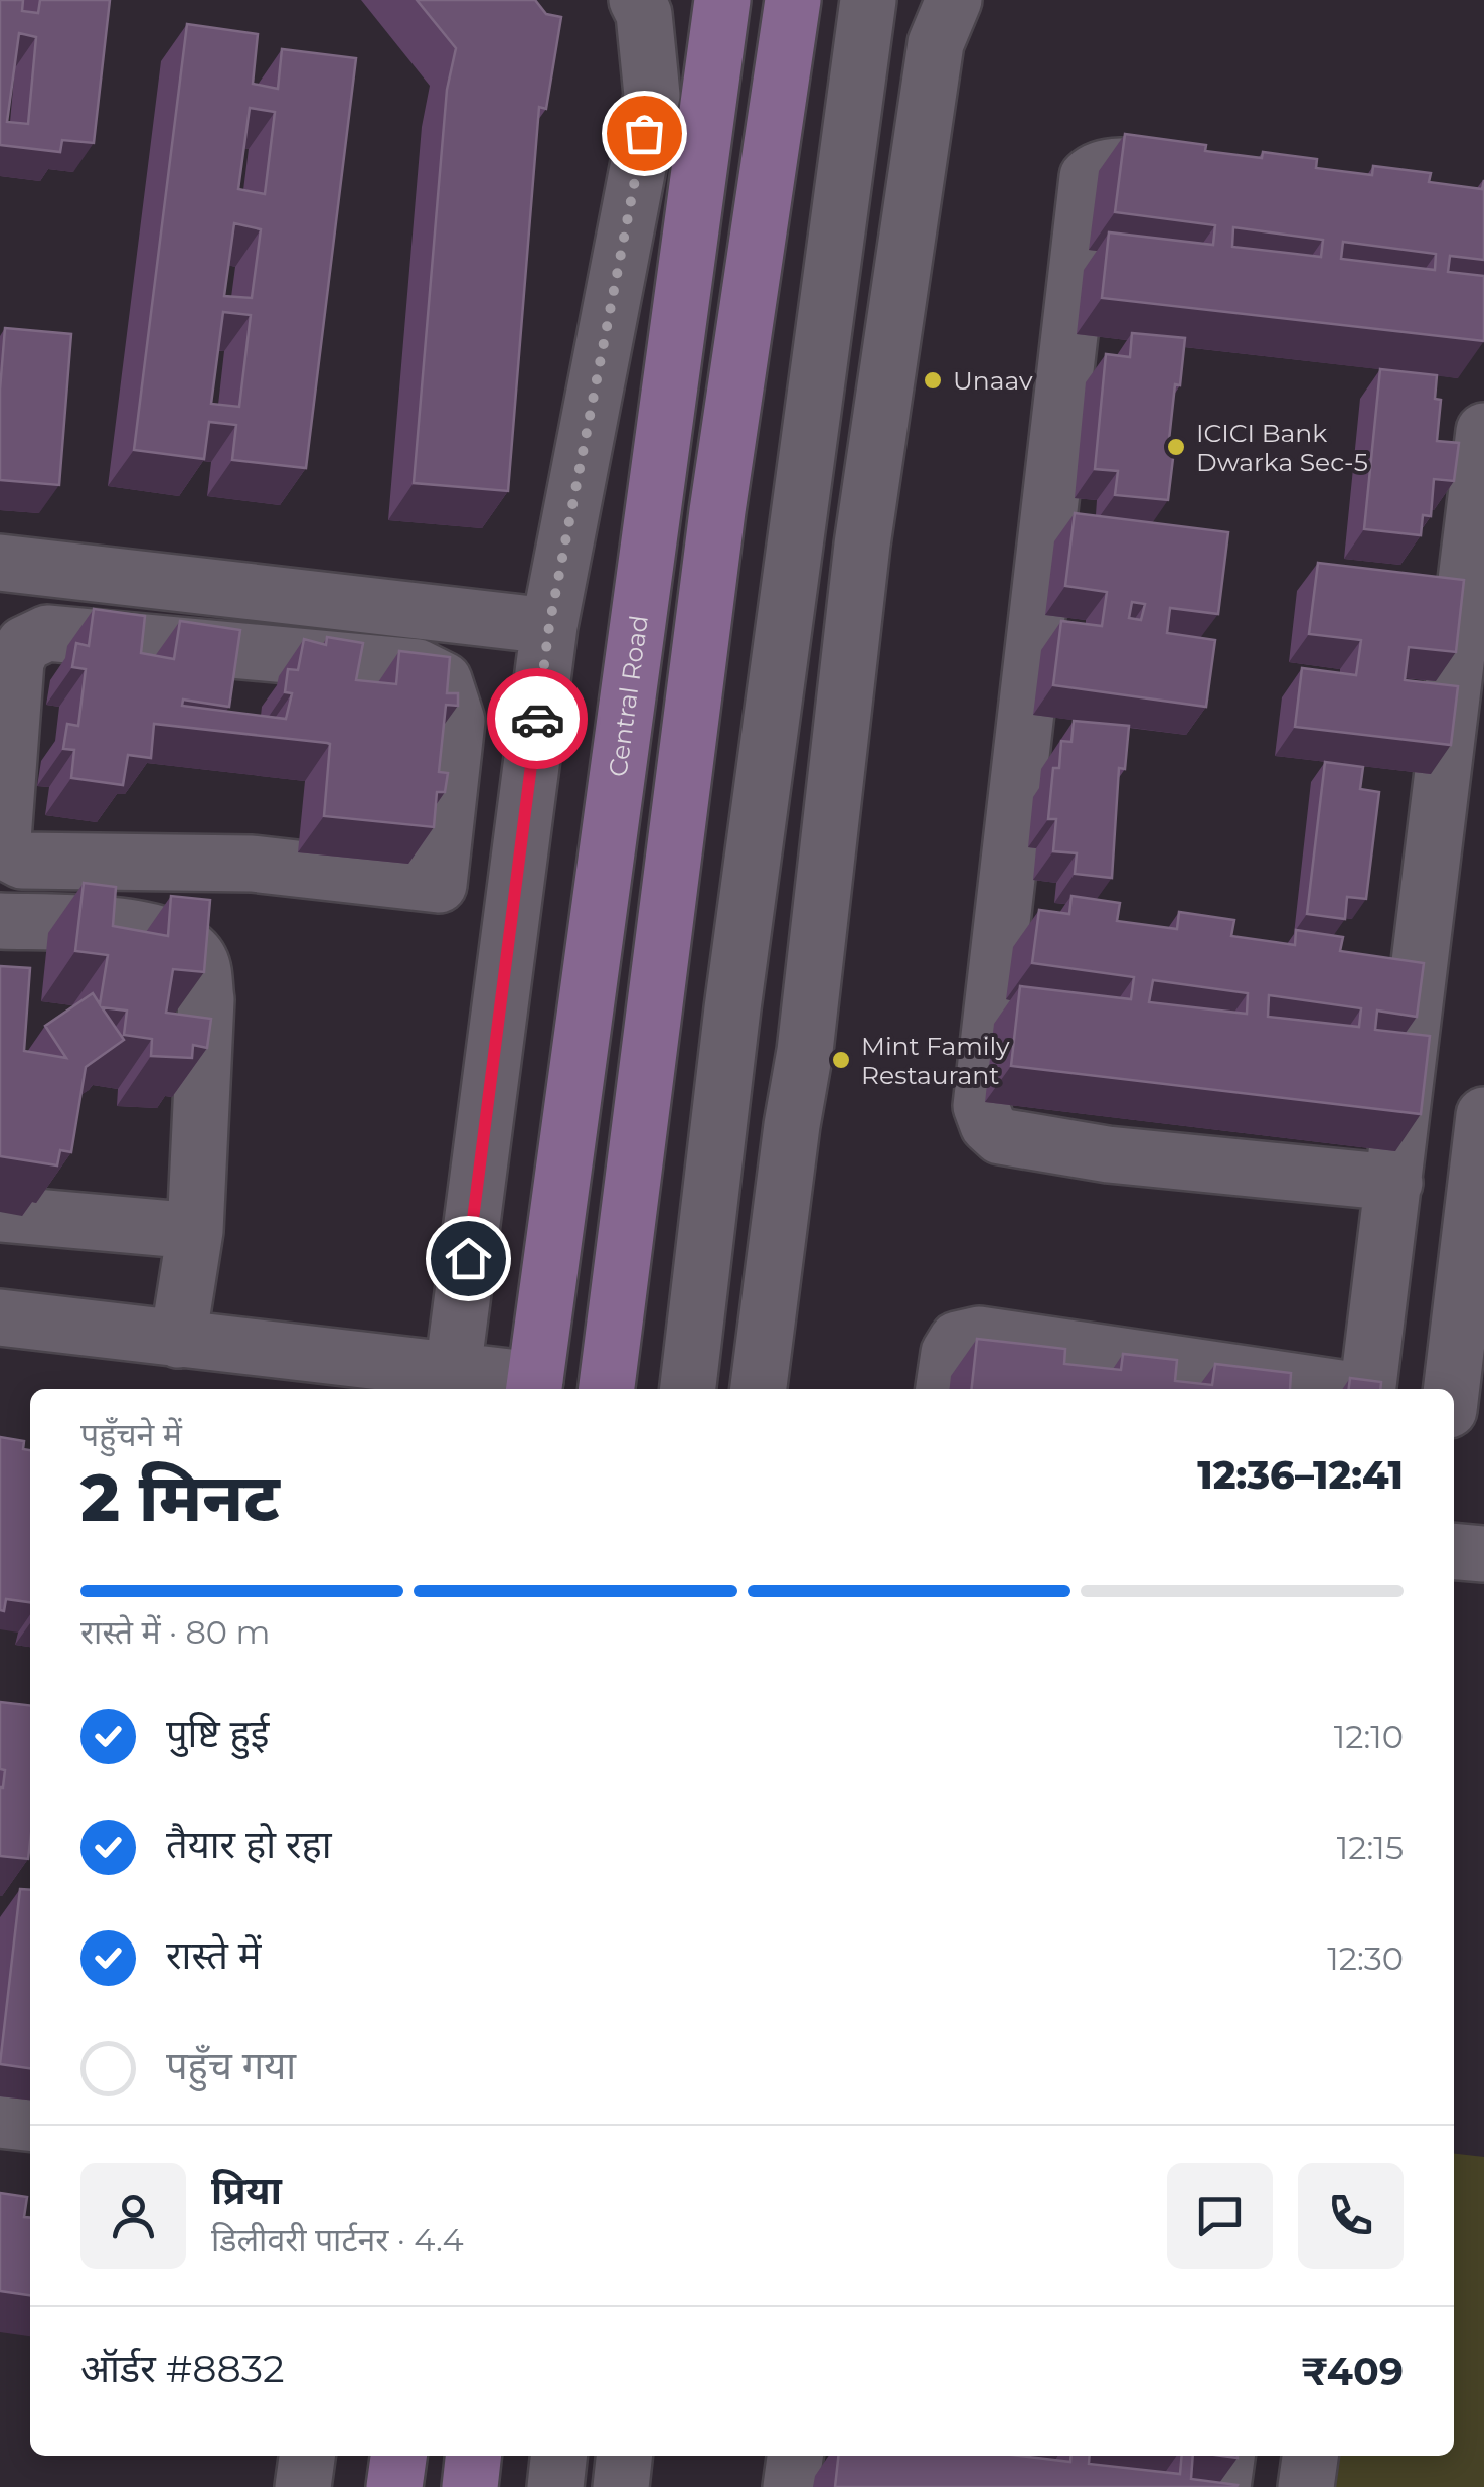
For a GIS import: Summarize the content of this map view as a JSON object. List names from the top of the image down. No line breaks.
{"streets":{"main road":["Central Road"]},"places":["Unaav","ICICI Bank Dwarka Sec-5","Mint Family Restaurant"],"page":{"heading":["2 मिनट","पहुँचने में","12:36–12:41"],"panel":["प्रिया","डिलीवरी पार्टनर · 4.4","ऑर्डर #8832","₹409"],"bar":"रास्ते में · 80 m","list":[["पुष्टि हुई","12:10"],["तैयार हो रहा","12:15"],["रास्ते में","12:30"],"पहुँच गया"]}}
